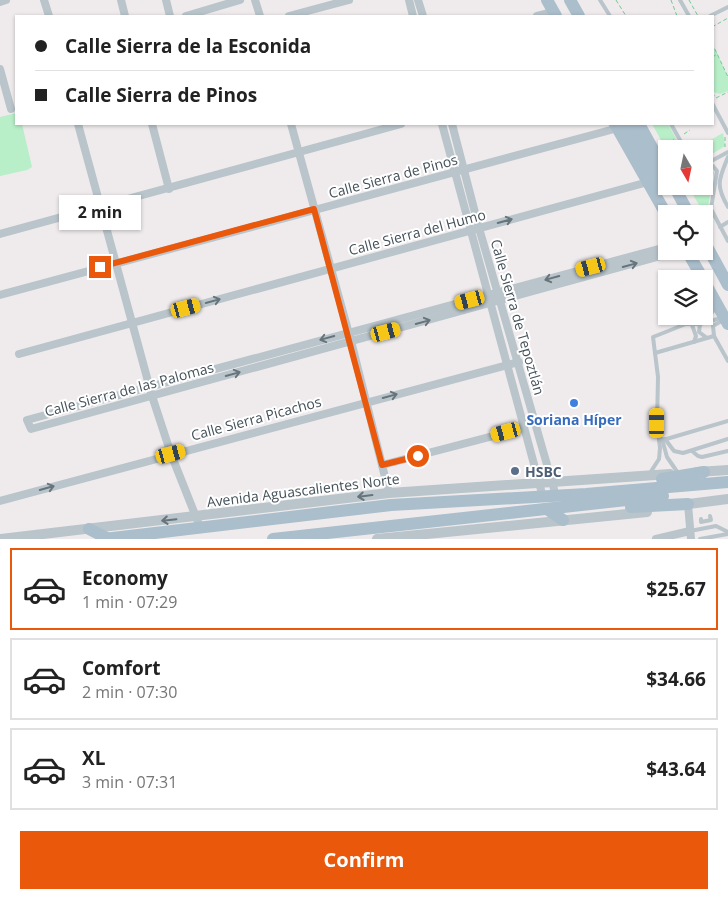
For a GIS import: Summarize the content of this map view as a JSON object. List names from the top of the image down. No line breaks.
{"streets":{"main road":["Avenida Aguascalientes Norte"],"street":["Calle Sierra de Pinos","Calle Sierra del Humo","Calle Sierra de Tepoztlán","Calle Sierra de las Palomas","Calle Sierra Picachos"]},"crossings":[["Calle Sierra de Pinos","Calle Sierra de Tepoztlán"],["Calle Sierra del Humo","Calle Sierra de Tepoztlán"],["Calle Sierra de Tepoztlán","Calle Sierra de las Palomas"],["Calle Sierra de Tepoztlán","Calle Sierra Picachos"],["Calle Sierra de Tepoztlán","Avenida Aguascalientes Norte"]],"one_way":["Calle Sierra del Humo"],"places":["Soriana Híper","HSBC"],"north":"bottom","page":{"banner":["Calle Sierra de la Esconida","Calle Sierra de Pinos"],"bubble":"2 min","list":[{"name":"Economy","note":"1 min · 07:29","value":"$25.67"},{"name":"Comfort","note":"2 min · 07:30","value":"$34.66"},{"name":"XL","note":"3 min · 07:31","value":"$43.64"}],"buttons":"Confirm"}}
